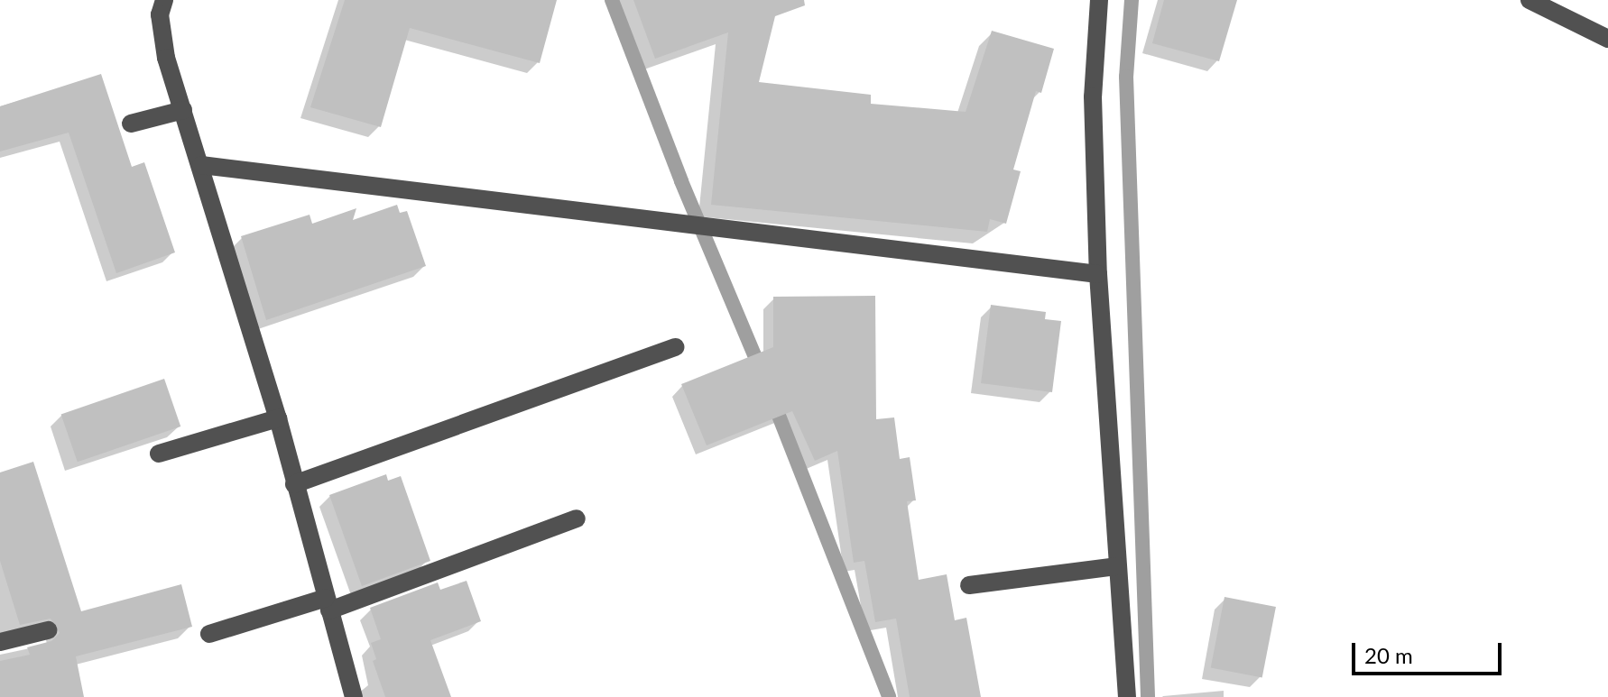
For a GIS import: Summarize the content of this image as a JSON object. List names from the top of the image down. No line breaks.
{"scale_bar":"20 m"}
